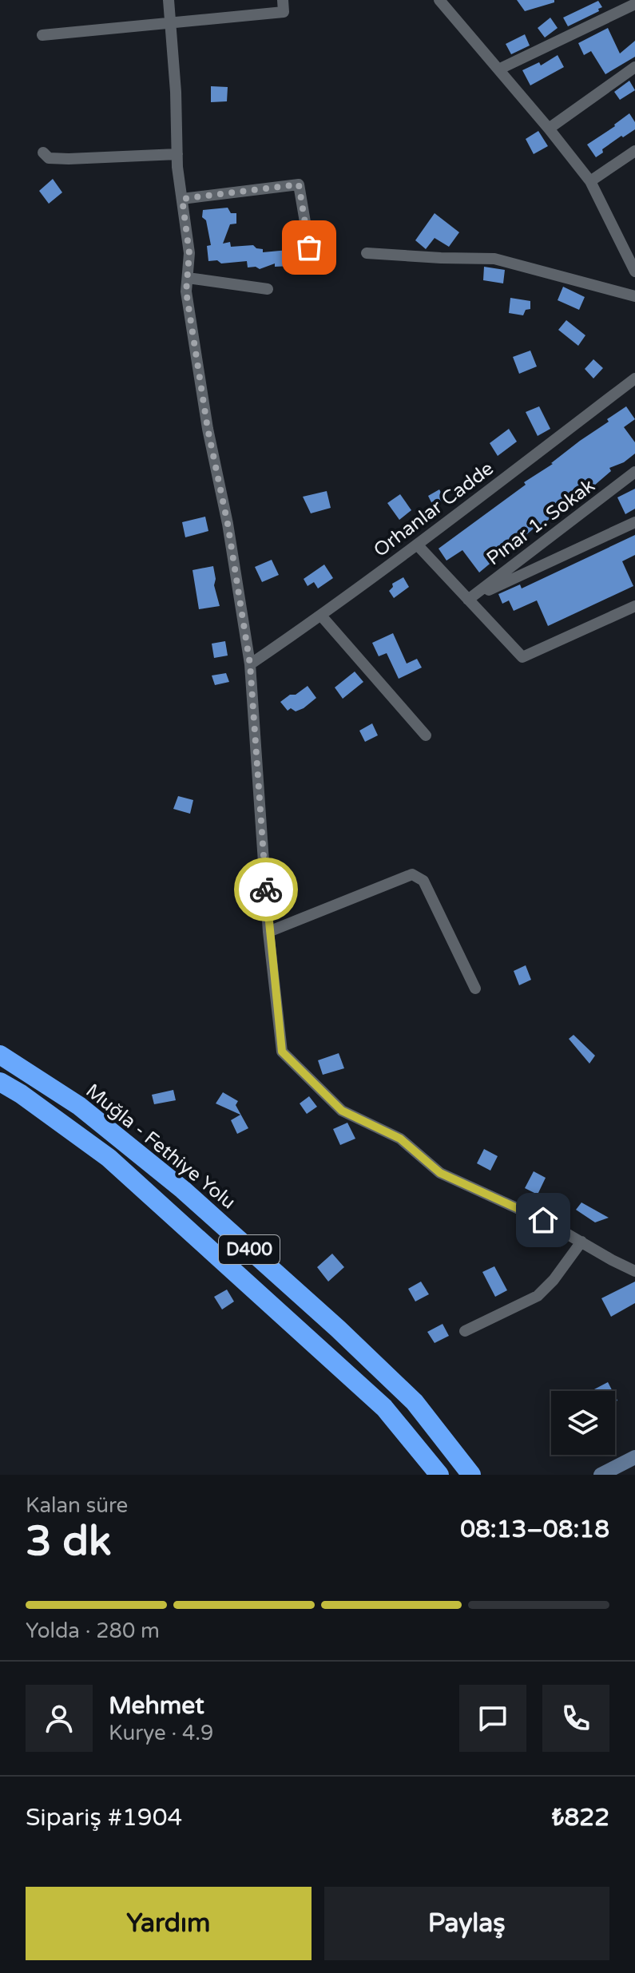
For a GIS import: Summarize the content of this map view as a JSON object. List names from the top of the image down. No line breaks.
{"streets":{"highway":["Muğla - Fethiye Yolu","D400"],"street":["Orhanlar Cadde","Pınar 1. Sokak"]},"page":{"heading":["3 dk","Kalan süre","08:13–08:18"],"panel":["Mehmet","Kurye · 4.9","Sipariş #1904","₺822"],"bar":"Yolda · 280 m","buttons":["Yardım","Paylaş"]}}
